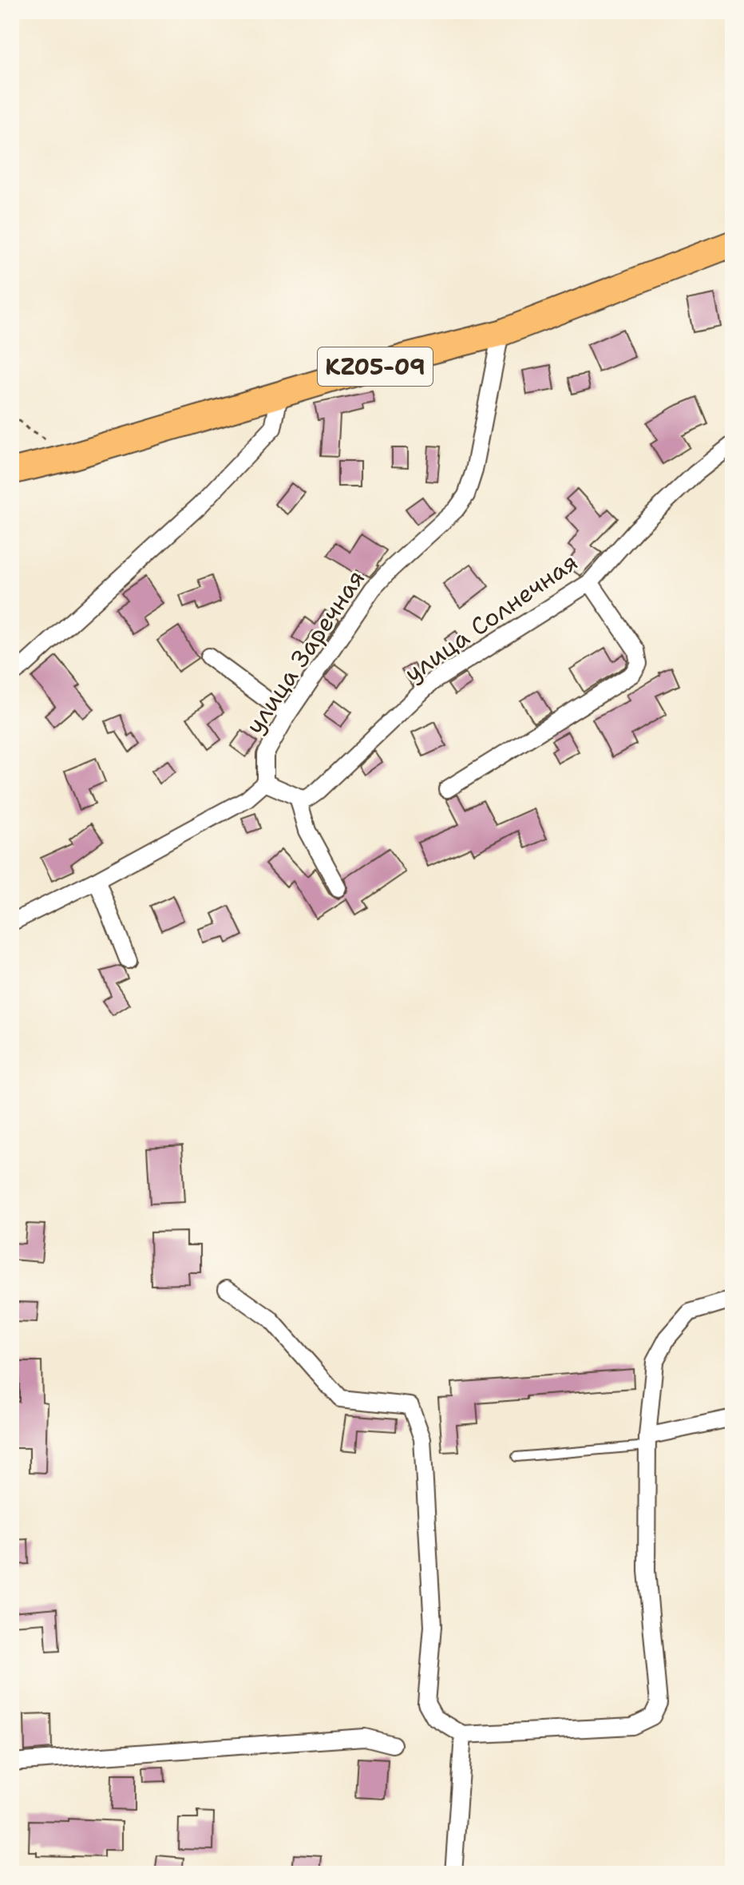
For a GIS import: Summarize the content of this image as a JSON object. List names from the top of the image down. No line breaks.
{"streets":{"main road":["KZ05-09"],"street":["улица Солнечная","улица Заречная"]},"crossings":[["KZ05-09","улица Заречная"]]}
